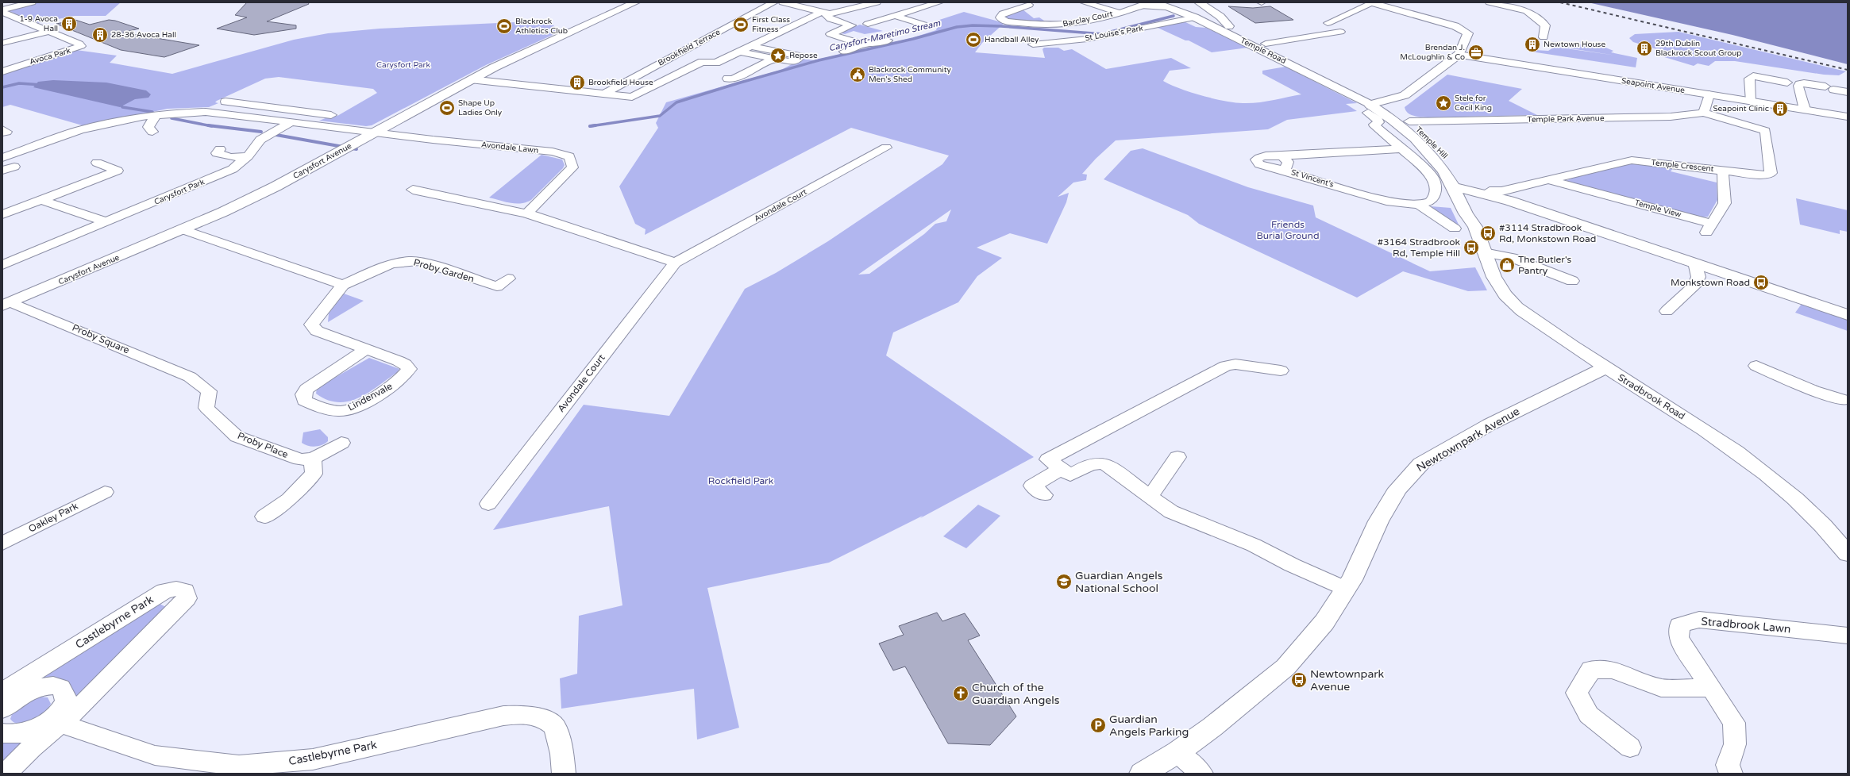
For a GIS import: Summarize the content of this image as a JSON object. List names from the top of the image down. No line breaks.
{"streets":{"main road":["Temple Road","Seapoint Avenue","Temple Hill","Carysfort Avenue","Stradbrook Road","Newtownpark Avenue"],"street":["Barclay Court","St Louise's Park","Brookfield Terrace","Avoca Park","Temple Park Avenue","Avondale Lawn","Temple Crescent","St Vincent's","Carysfort Park","Avondale Court","Temple View","Proby Garden","Proby Square","Lindenvale","Proby Place","Oakley Park","Castlebyrne Park","Stradbrook Lawn"]},"crossings":[["St Louise's Park","Temple Road"],["Temple Road","Temple Hill"],["Temple Road","St Vincent's"],["Temple Park Avenue","Temple Hill"],["Temple Park Avenue","Temple Crescent"],["Temple Hill","St Vincent's"],["Temple Hill","Stradbrook Road"],["Avondale Lawn","Carysfort Avenue"],["Carysfort Avenue","Proby Square"],["Temple Crescent","Temple View"],["Proby Garden","Lindenvale"],["Proby Square","Proby Place"],["Stradbrook Road","Newtownpark Avenue"]],"water":["Carysfort-Maretimo Stream"],"parks":["Carysfort Park","Friends Burial Ground","Rockfield Park"],"places":{"building":["1-9 Avoca Hall","28-36 Avoca Hall","Newtown House","29th Dublin Blackrock Scout Group","Brookfield House","Seapoint Clinic"],"sports":["First Class Fitness","Blackrock Athletics Club","Handball Alley","Shape Up Ladies Only"],"office":["Brendan J. McLoughlin & Co"],"place":["Repose","Stele for Cecil King"],"public building":["Blackrock Community Men's Shed"],"bus stop":["#3114 Stradbrook Rd, Monkstown Road","#3164 Stradbrook Rd, Temple Hill","Monkstown Road","Newtownpark Avenue"],"shop":["The Butler's Pantry"],"school or university":["Guardian Angels National School"],"church":["Church of the Guardian Angels"],"parking":["Guardian Angels Parking"]}}
